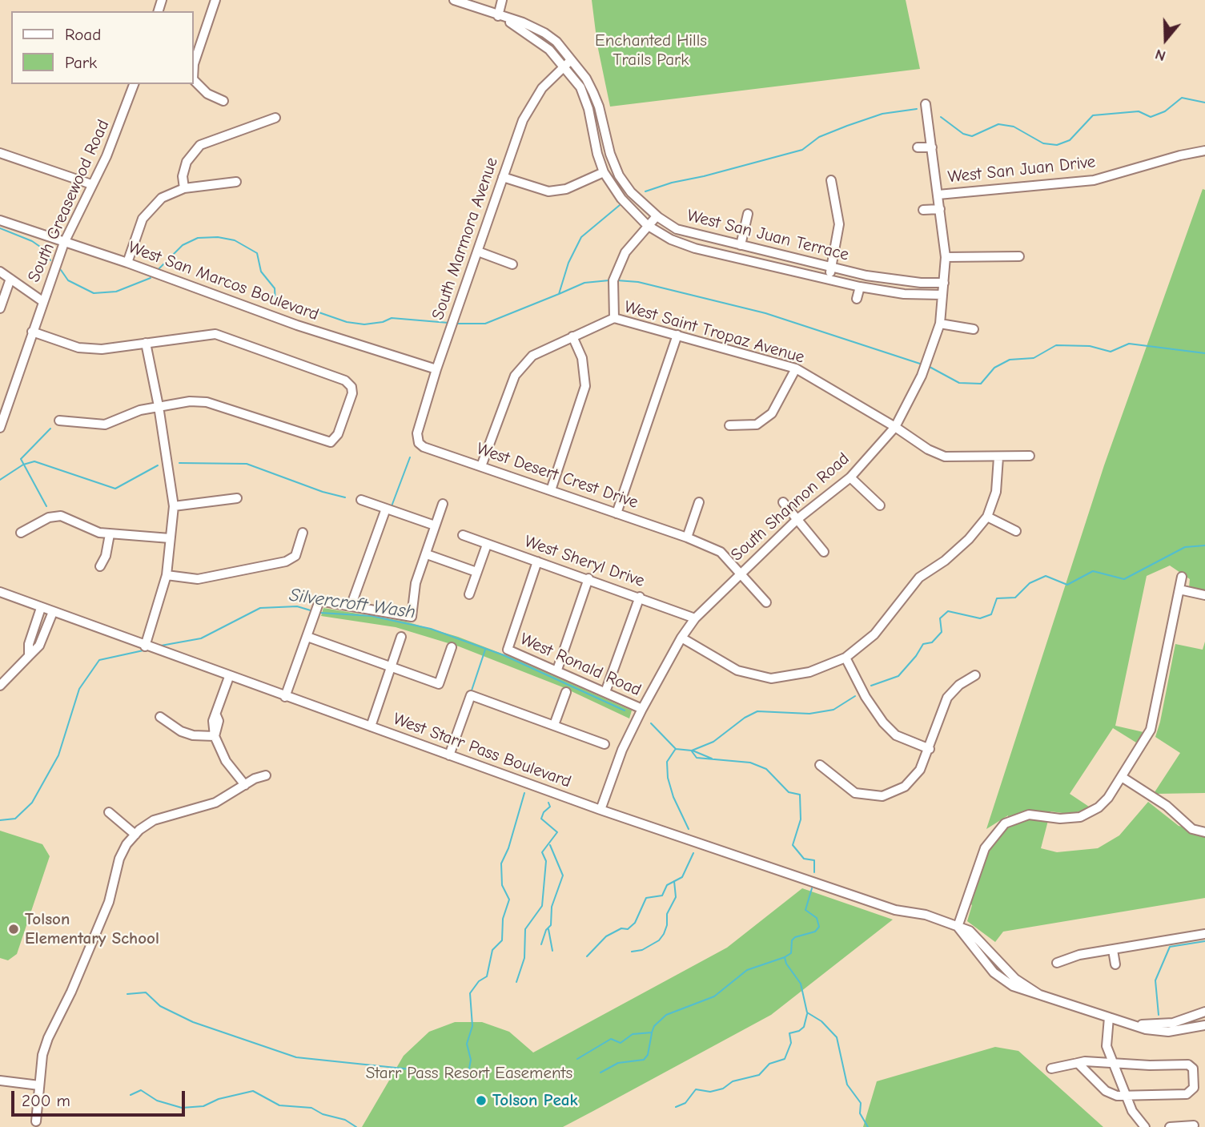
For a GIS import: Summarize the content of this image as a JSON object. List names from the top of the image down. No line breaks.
{"streets":{"street":["West San Juan Drive","South Greasewood Road","West San Juan Terrace","South Marmora Avenue","West San Marcos Boulevard","West Saint Tropaz Avenue","West Desert Crest Drive","South Shannon Road","West Sheryl Drive","West Ronald Road","West Starr Pass Boulevard"]},"crossings":[["West San Juan Drive","South Shannon Road"],["South Greasewood Road","West San Marcos Boulevard"],["West San Juan Terrace","South Marmora Avenue"],["West San Juan Terrace","South Shannon Road"],["South Marmora Avenue","West San Marcos Boulevard"],["South Marmora Avenue","West Desert Crest Drive"],["West Saint Tropaz Avenue","West Desert Crest Drive"],["West Saint Tropaz Avenue","South Shannon Road"],["West Desert Crest Drive","South Shannon Road"],["South Shannon Road","West Sheryl Drive"],["South Shannon Road","West Ronald Road"],["South Shannon Road","West Starr Pass Boulevard"],["West Sheryl Drive","West Ronald Road"]],"water":["Silvercroft Wash"],"parks":["Enchanted Hills Trails Park","Starr Pass Resort Easements"],"places":["Tolson Elementary School","Tolson Peak"],"legend":["Road","Park"],"scale_bar":"200 m","north":"bottom"}
